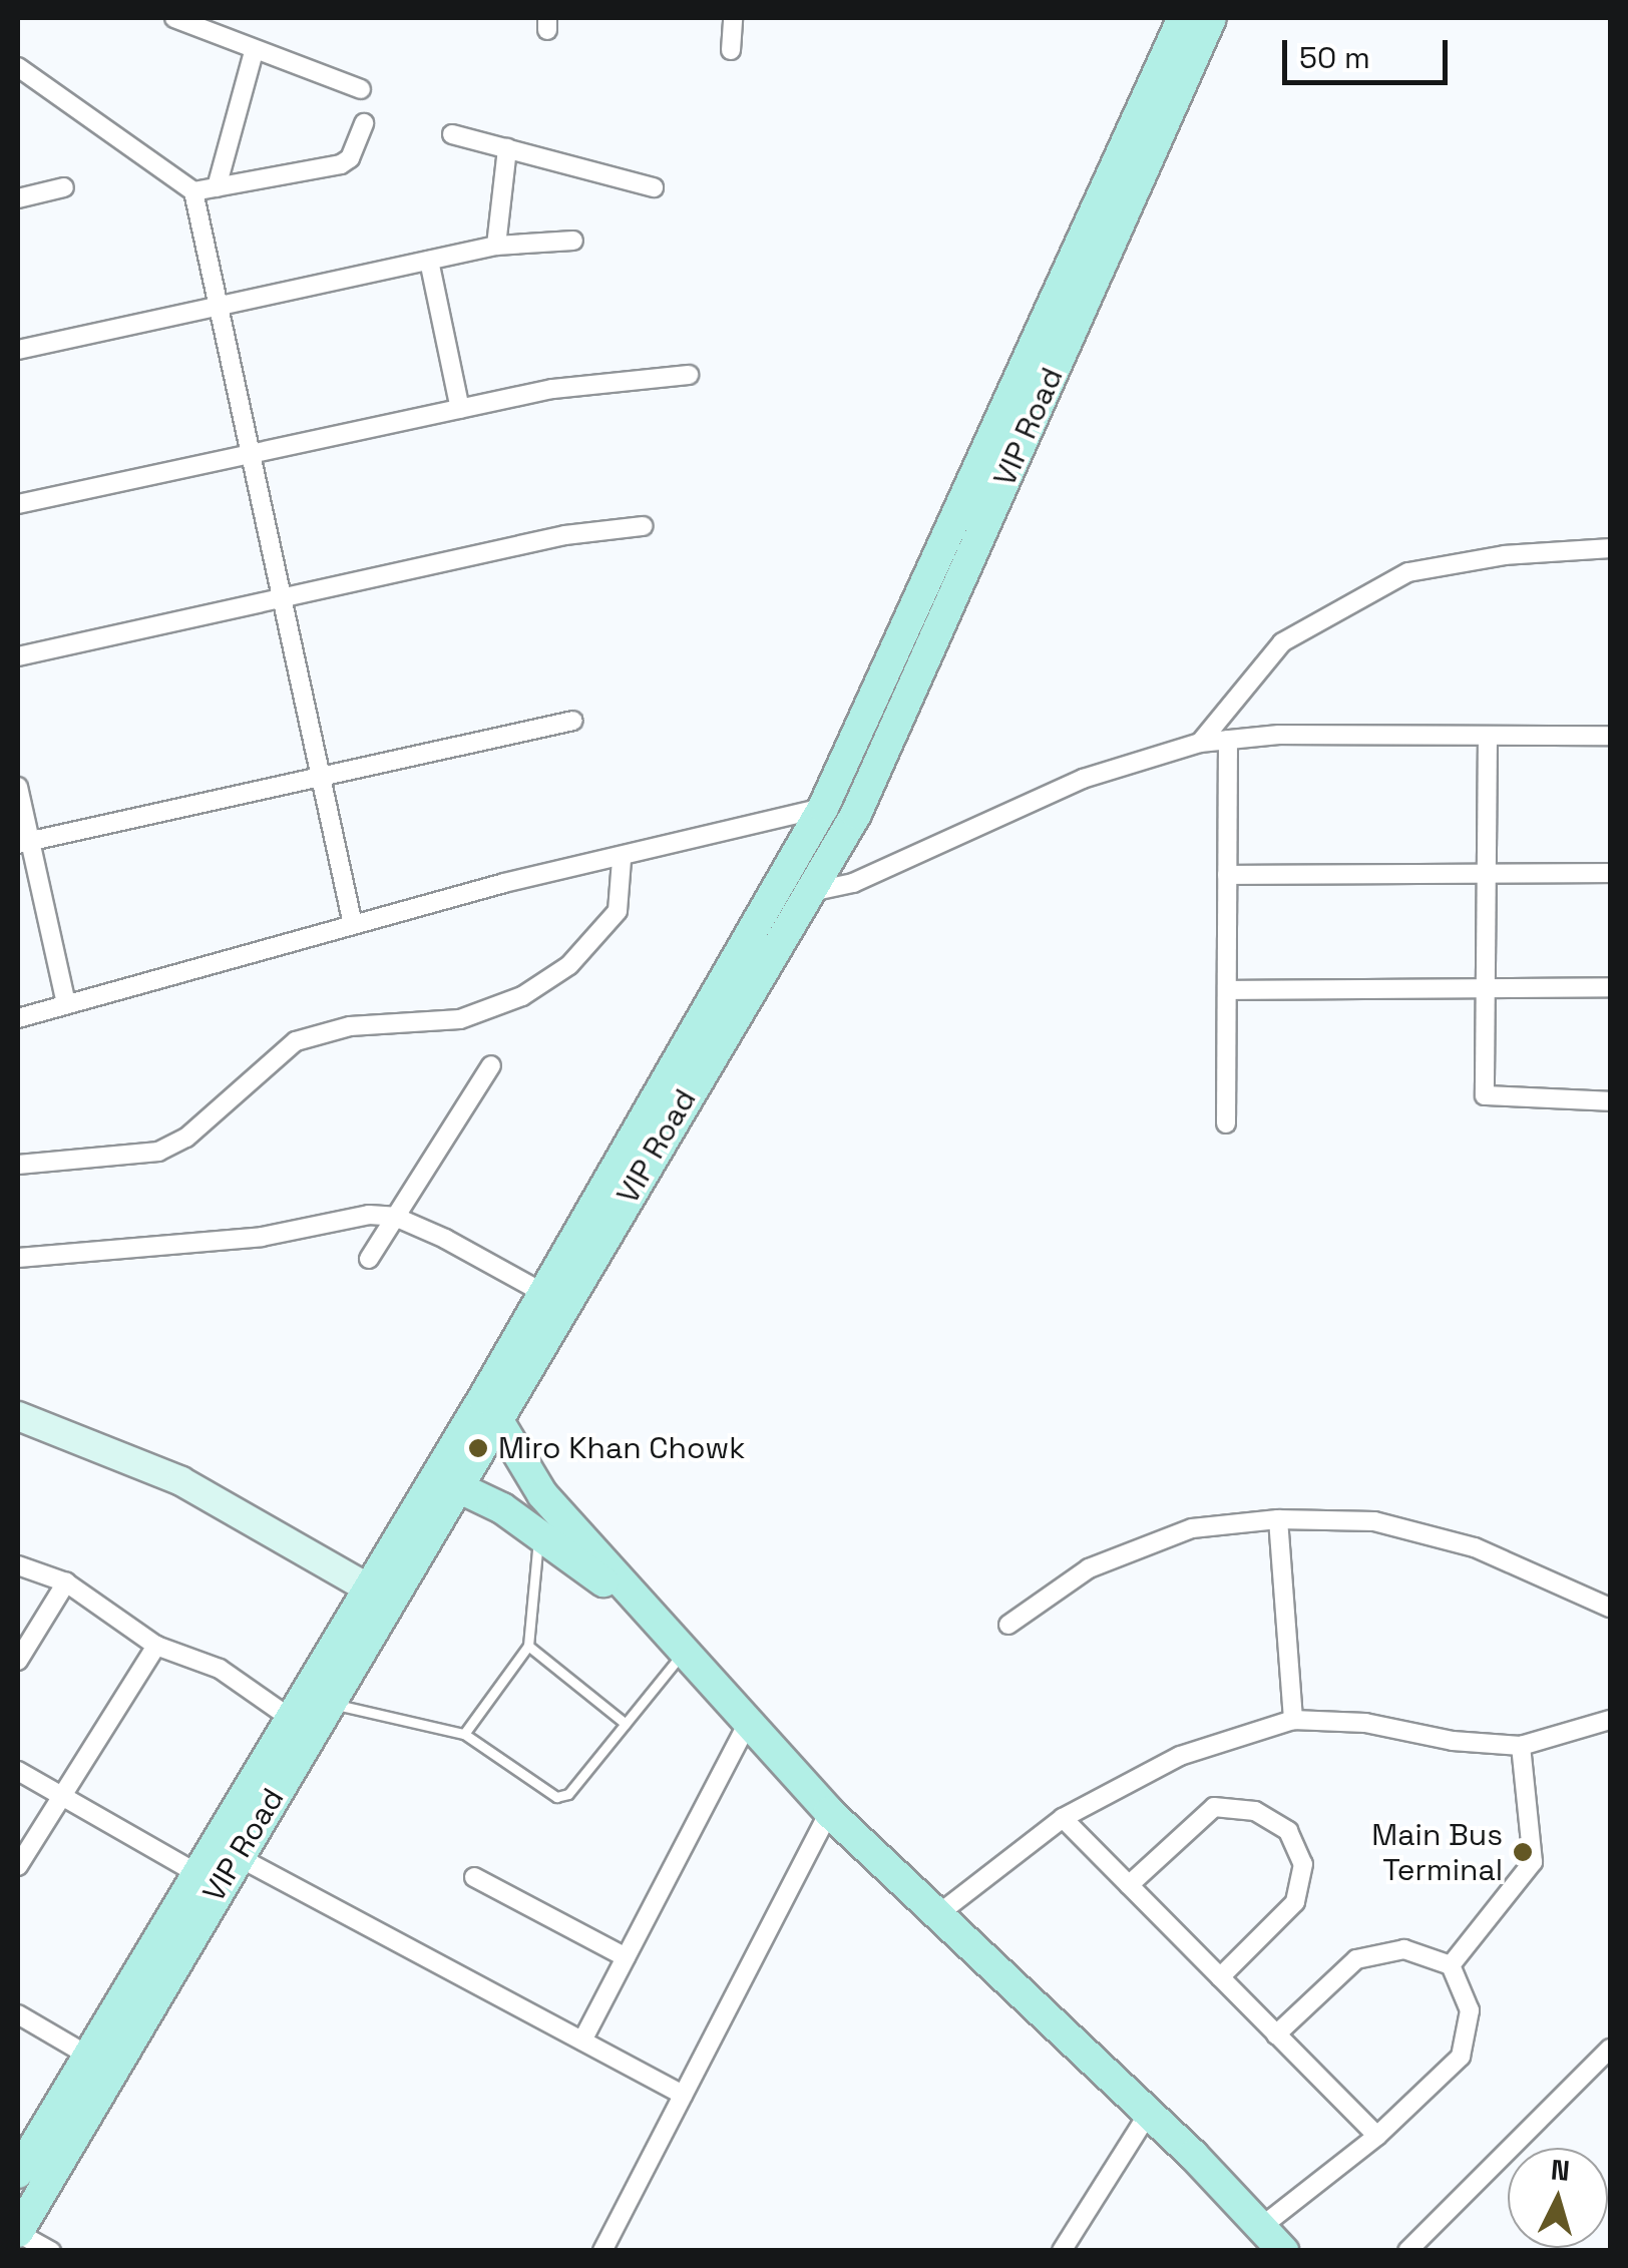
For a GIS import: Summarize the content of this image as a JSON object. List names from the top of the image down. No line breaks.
{"streets":{"main road":["VIP Road"]},"places":["Miro Khan Chowk","Main Bus Terminal"],"scale_bar":"50 m","north":"top"}
